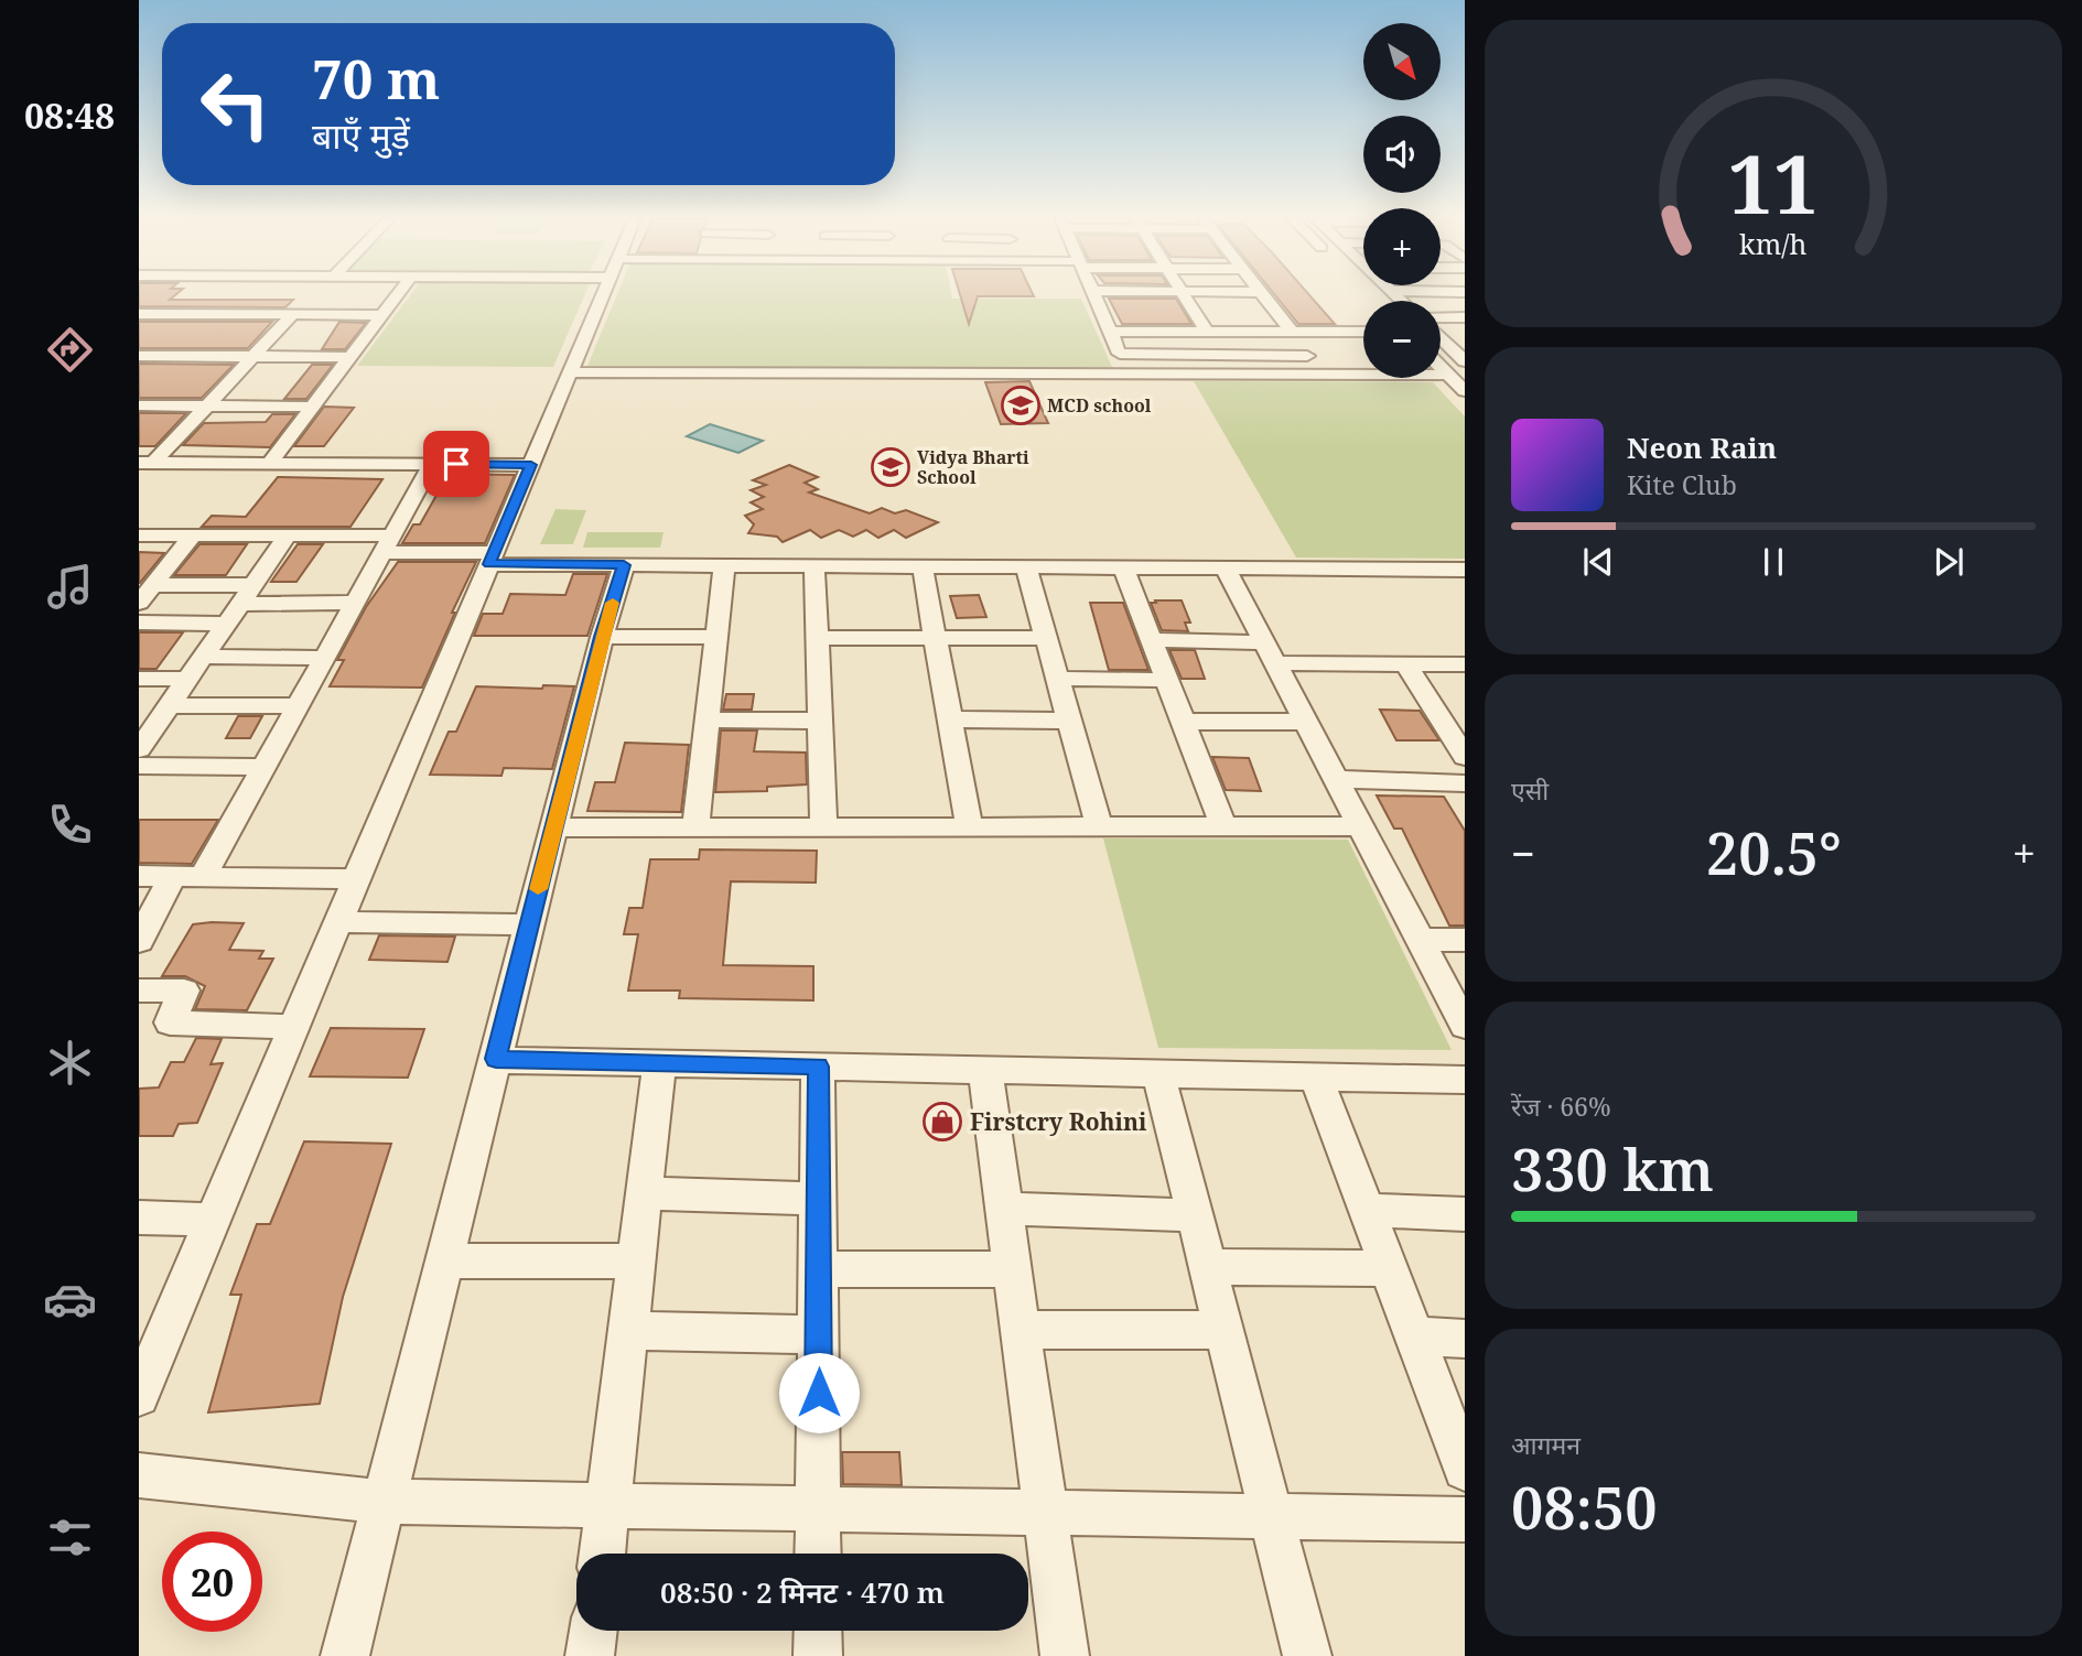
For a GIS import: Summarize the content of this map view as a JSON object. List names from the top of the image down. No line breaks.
{"places":{"school or university":["MCD school","Vidya Bharti School"],"shop":["Firstcry Rohini"]},"north":"bottom right","page":{"tabs":"08:48","map_buttons":["+","−"],"turn":["70 m","बाएँ मुड़ें"],"song":["Neon Rain","Kite Club"],"tile":["एसी",["रेंज · 66%","330 km"],["आगमन","08:50"]],"heat":["−","20.5°","+"],"limit":"20","trip":"08:50 · 2 मिनट · 470 m","gauge":["11","km/h"]}}
